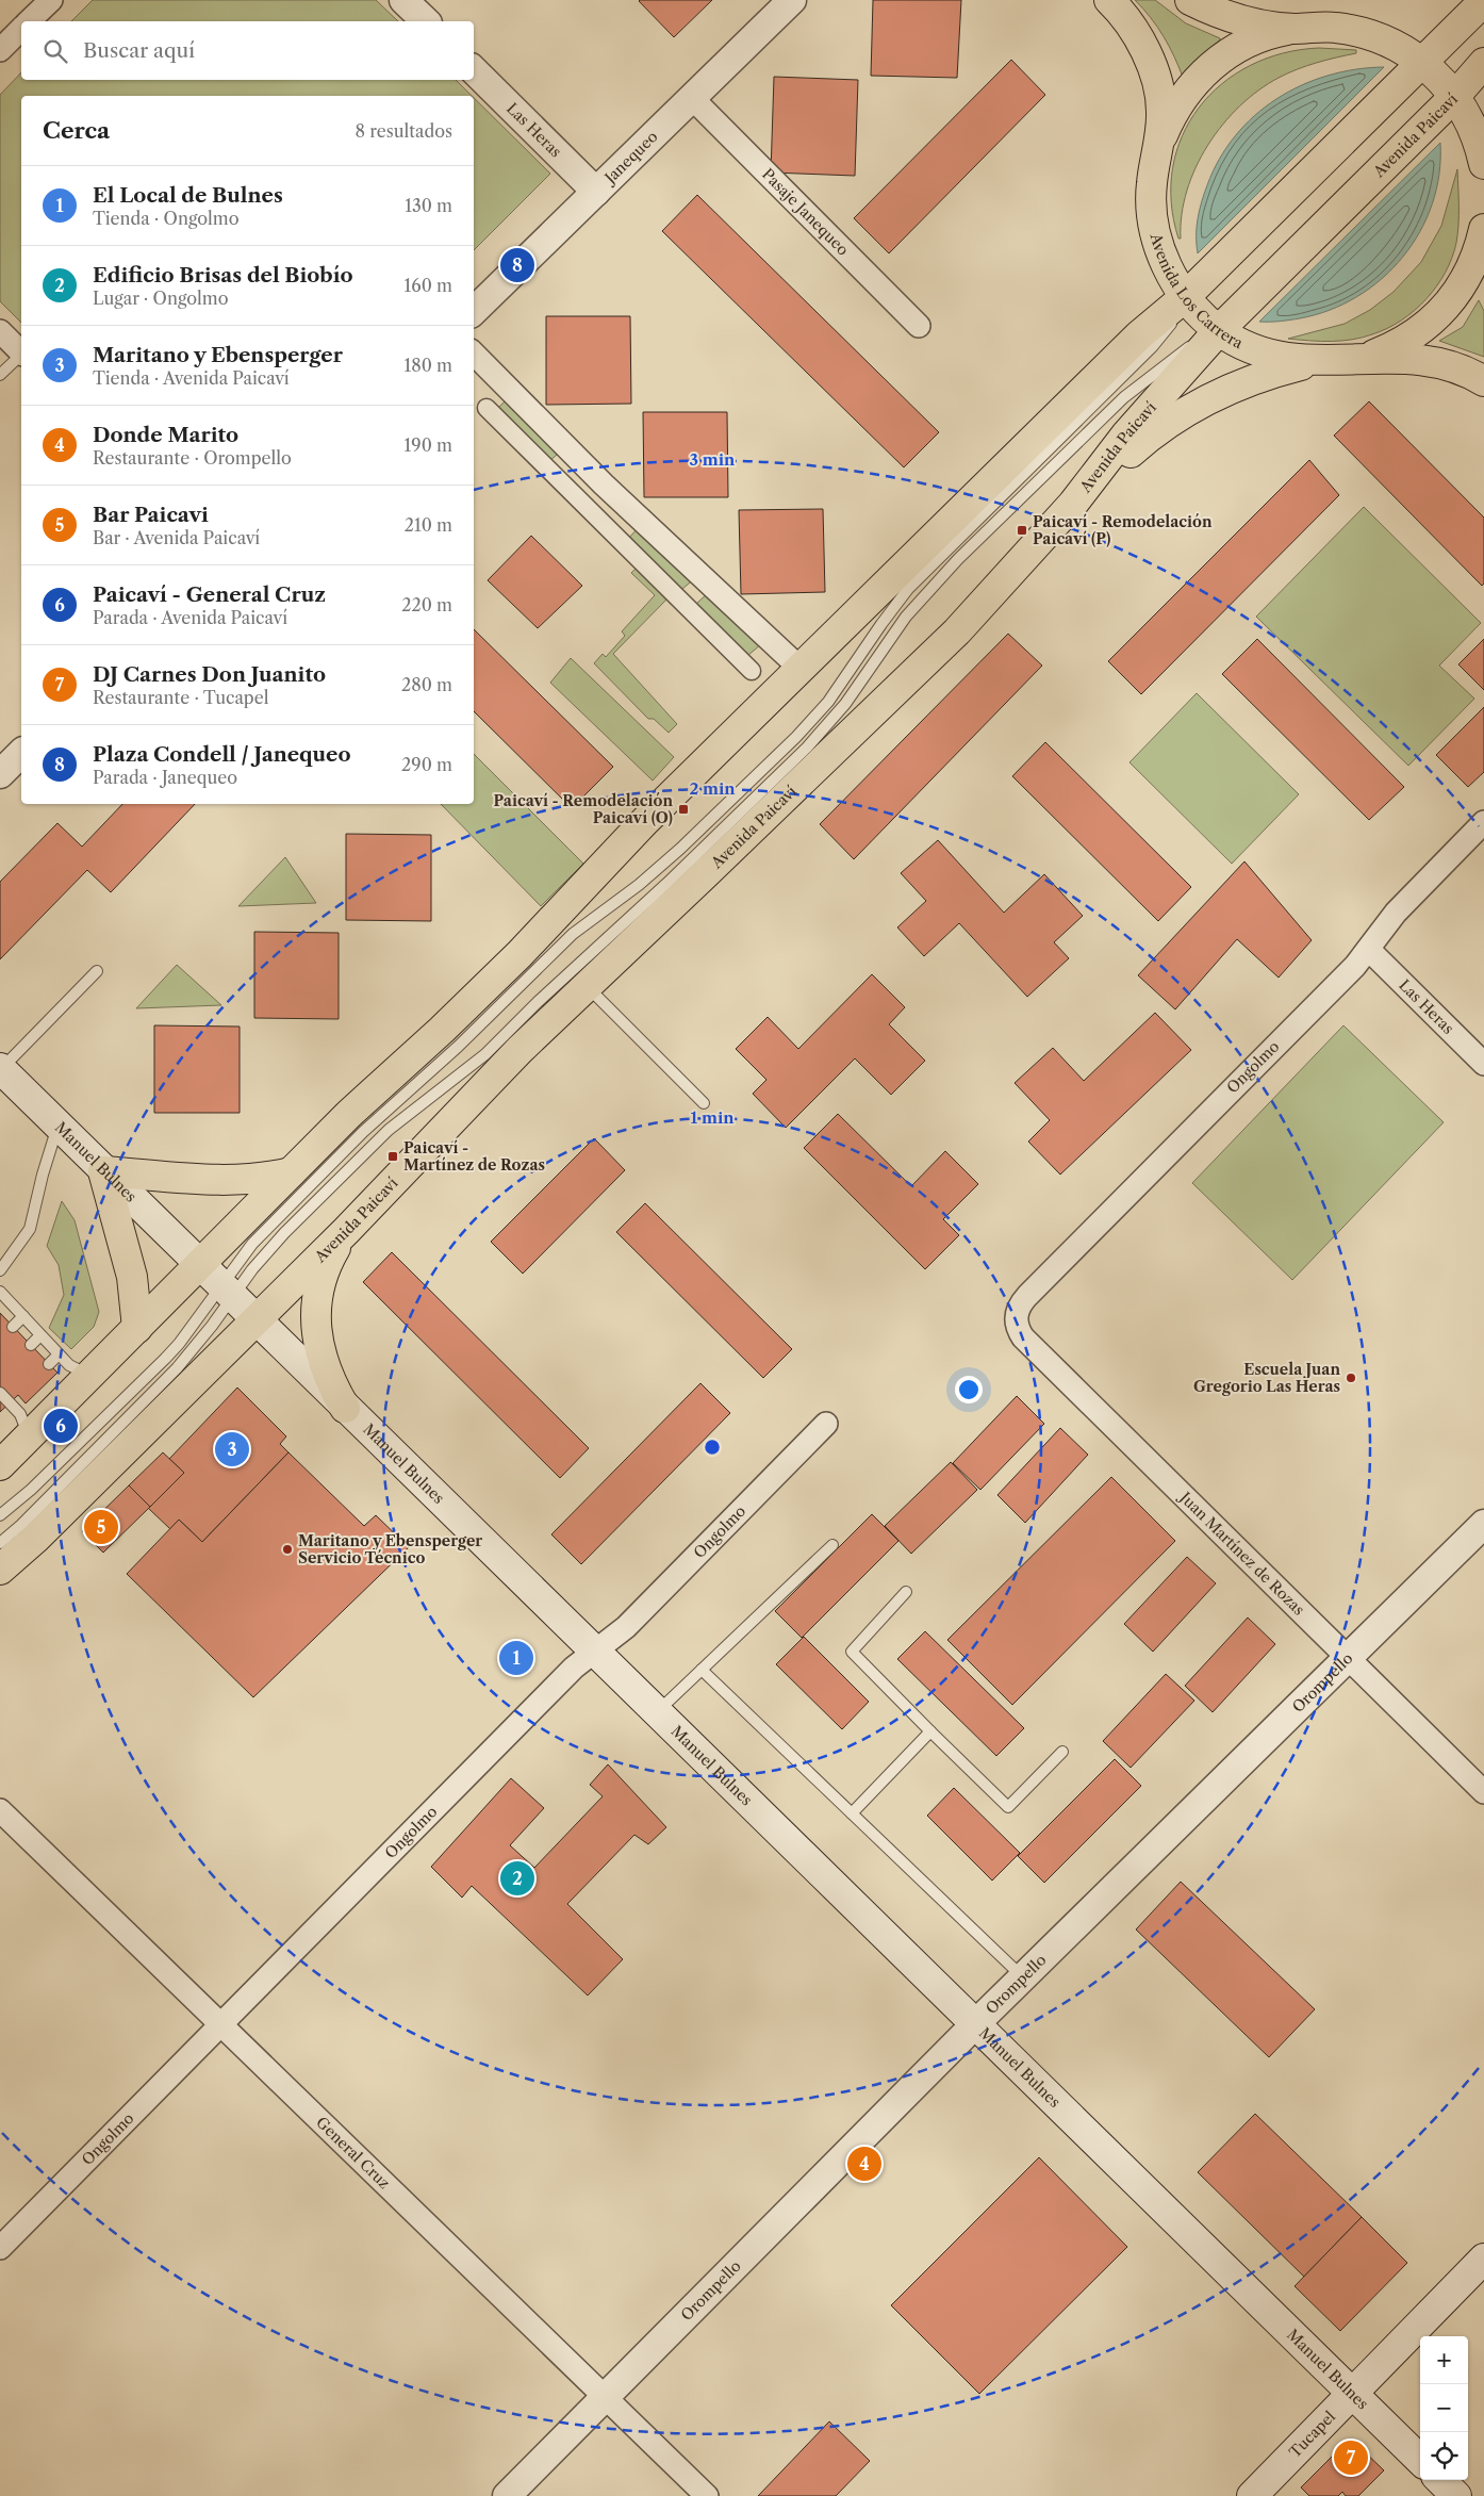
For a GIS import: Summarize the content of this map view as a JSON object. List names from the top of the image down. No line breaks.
{"streets":{"main road":["Avenida Paicaví","Avenida Los Carrera","Manuel Bulnes","Tucapel"],"street":["Las Heras","Janequeo","Pasaje Janequeo","Ongolmo","Juan Martínez de Rozas","Orompello","General Cruz"]},"crossings":[["Las Heras","Janequeo"],["Las Heras","Ongolmo"],["Avenida Paicaví","Avenida Los Carrera"],["Avenida Paicaví","Manuel Bulnes"],["Janequeo","Pasaje Janequeo"],["Ongolmo","Manuel Bulnes"],["Ongolmo","Juan Martínez de Rozas"],["Ongolmo","General Cruz"],["Manuel Bulnes","Orompello"],["Manuel Bulnes","Tucapel"],["Juan Martínez de Rozas","Orompello"],["Orompello","General Cruz"]],"places":{"transit":["Paicaví - Remodelación Paicaví (P)","Paicaví - Remodelación Paicaví (O)","Paicaví - Martínez de Rozas"],"other":["Escuela Juan Gregorio Las Heras","Maritano y Ebensperger Servicio Técnico"]},"page":{"search":"Buscar aquí","heading":["Cerca","8 resultados"],"list":[{"mark":"1","name":"El Local de Bulnes","note":"Tienda · Ongolmo","value":"130 m"},{"mark":"2","name":"Edificio Brisas del Biobío","note":"Lugar · Ongolmo","value":"160 m"},{"mark":"3","name":"Maritano y Ebensperger","note":"Tienda · Avenida Paicaví","value":"180 m"},{"mark":"4","name":"Donde Marito","note":"Restaurante · Orompello","value":"190 m"},{"mark":"5","name":"Bar Paicavi","note":"Bar · Avenida Paicaví","value":"210 m"},{"mark":"6","name":"Paicaví - General Cruz","note":"Parada · Avenida Paicaví","value":"220 m"},{"mark":"7","name":"DJ Carnes Don Juanito","note":"Restaurante · Tucapel","value":"280 m"},{"mark":"8","name":"Plaza Condell / Janequeo","note":"Parada · Janequeo","value":"290 m"}],"pins":["8","6","3","5","1","2","4","7"],"map_buttons":["+","−"]},"rings":["3 min","2 min","1 min"]}
